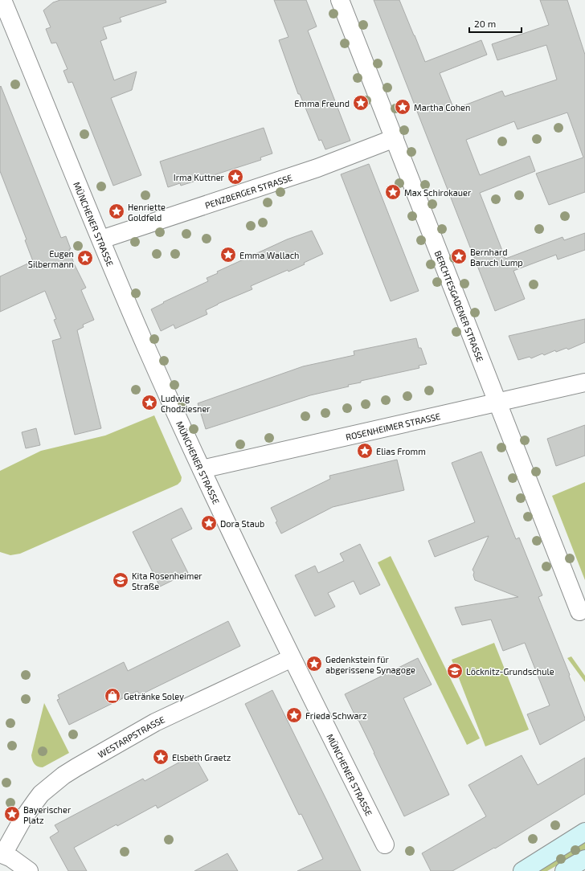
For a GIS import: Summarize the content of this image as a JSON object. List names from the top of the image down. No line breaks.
{"streets":{"street":["PENZBERGER STRASSE","MÜNCHENER STRASSE","BERCHTESGADENER STRASSE","ROSENHEIMER STRASSE","WESTARPSTRASSE"]},"crossings":[["PENZBERGER STRASSE","MÜNCHENER STRASSE"],["PENZBERGER STRASSE","BERCHTESGADENER STRASSE"],["MÜNCHENER STRASSE","ROSENHEIMER STRASSE"],["MÜNCHENER STRASSE","WESTARPSTRASSE"],["BERCHTESGADENER STRASSE","ROSENHEIMER STRASSE"]],"places":{"place":["Emma Freund","Martha Cohen","Irma Kuttner","Max Schirokauer","Henriette Goldfeld","Emma Wallach","Bernhard Baruch Lump","Eugen Silbermann","Ludwig Chodziesner","Elias Fromm","Dora Staub","Gedenkstein für abgerissene Synagoge","Frieda Schwarz","Elsbeth Graetz","Bayerischer Platz"],"school or university":["Kita Rosenheimer Straße","Löcknitz-Grundschule"],"shop":["Getränke Soley"]},"scale_bar":"20 m"}
